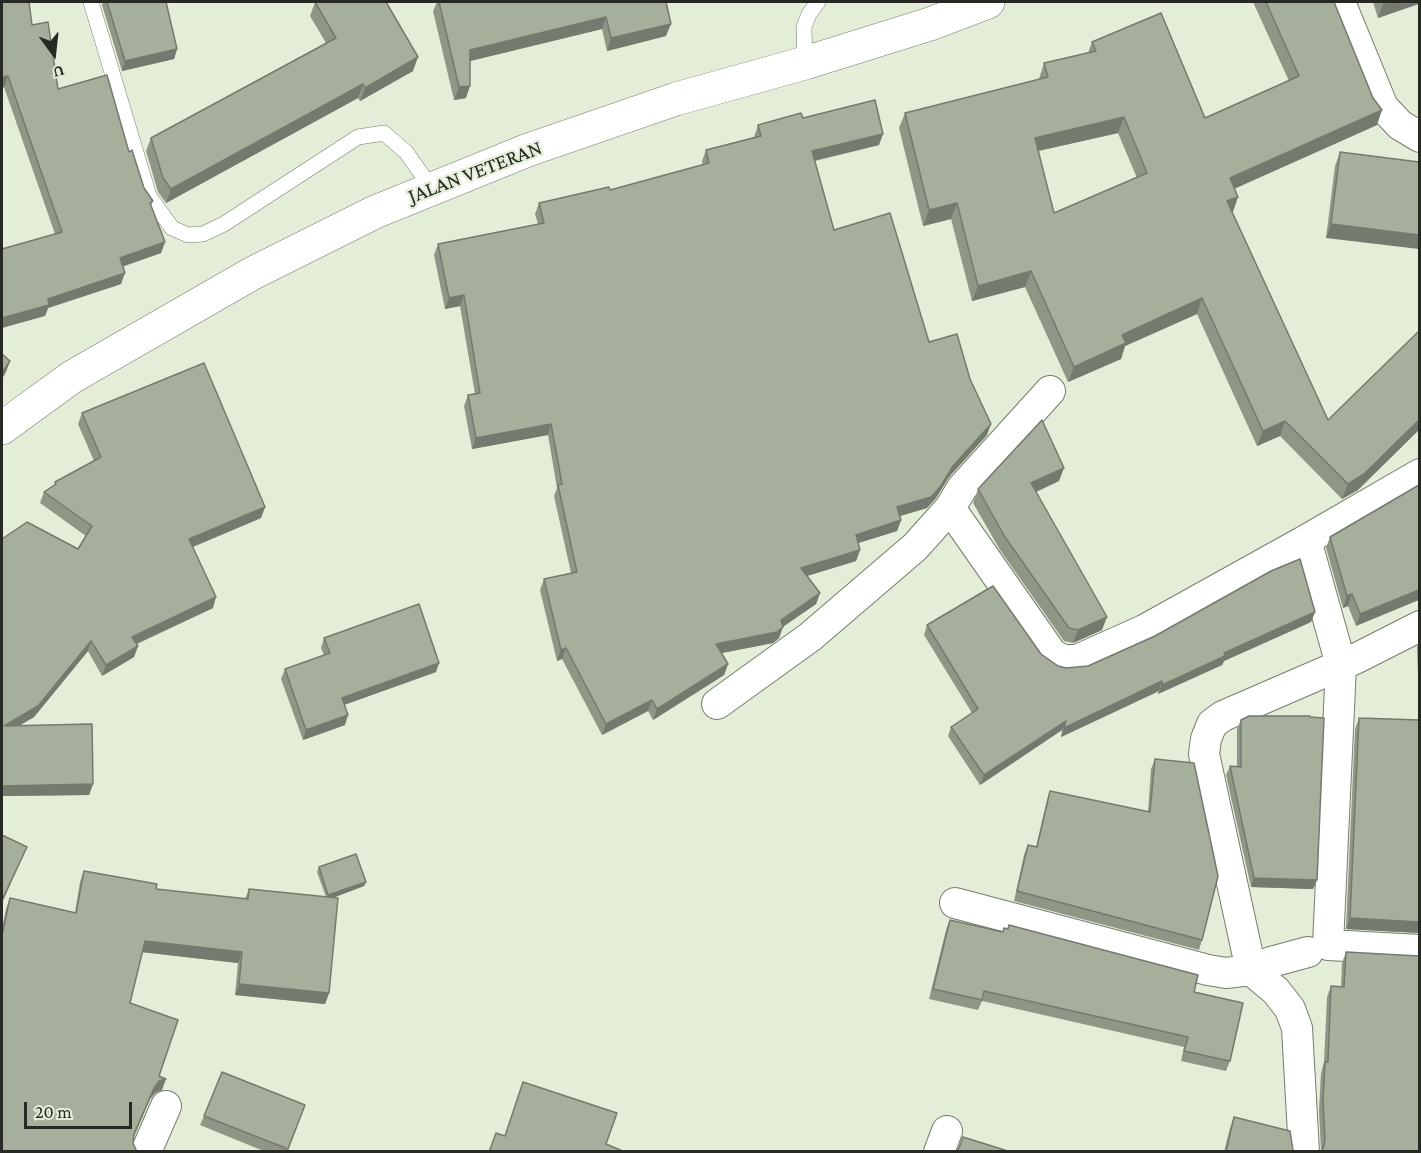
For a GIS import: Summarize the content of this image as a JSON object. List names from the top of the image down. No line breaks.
{"streets":{"highway":["JALAN VETERAN"]},"scale_bar":"20 m","north":"bottom"}
